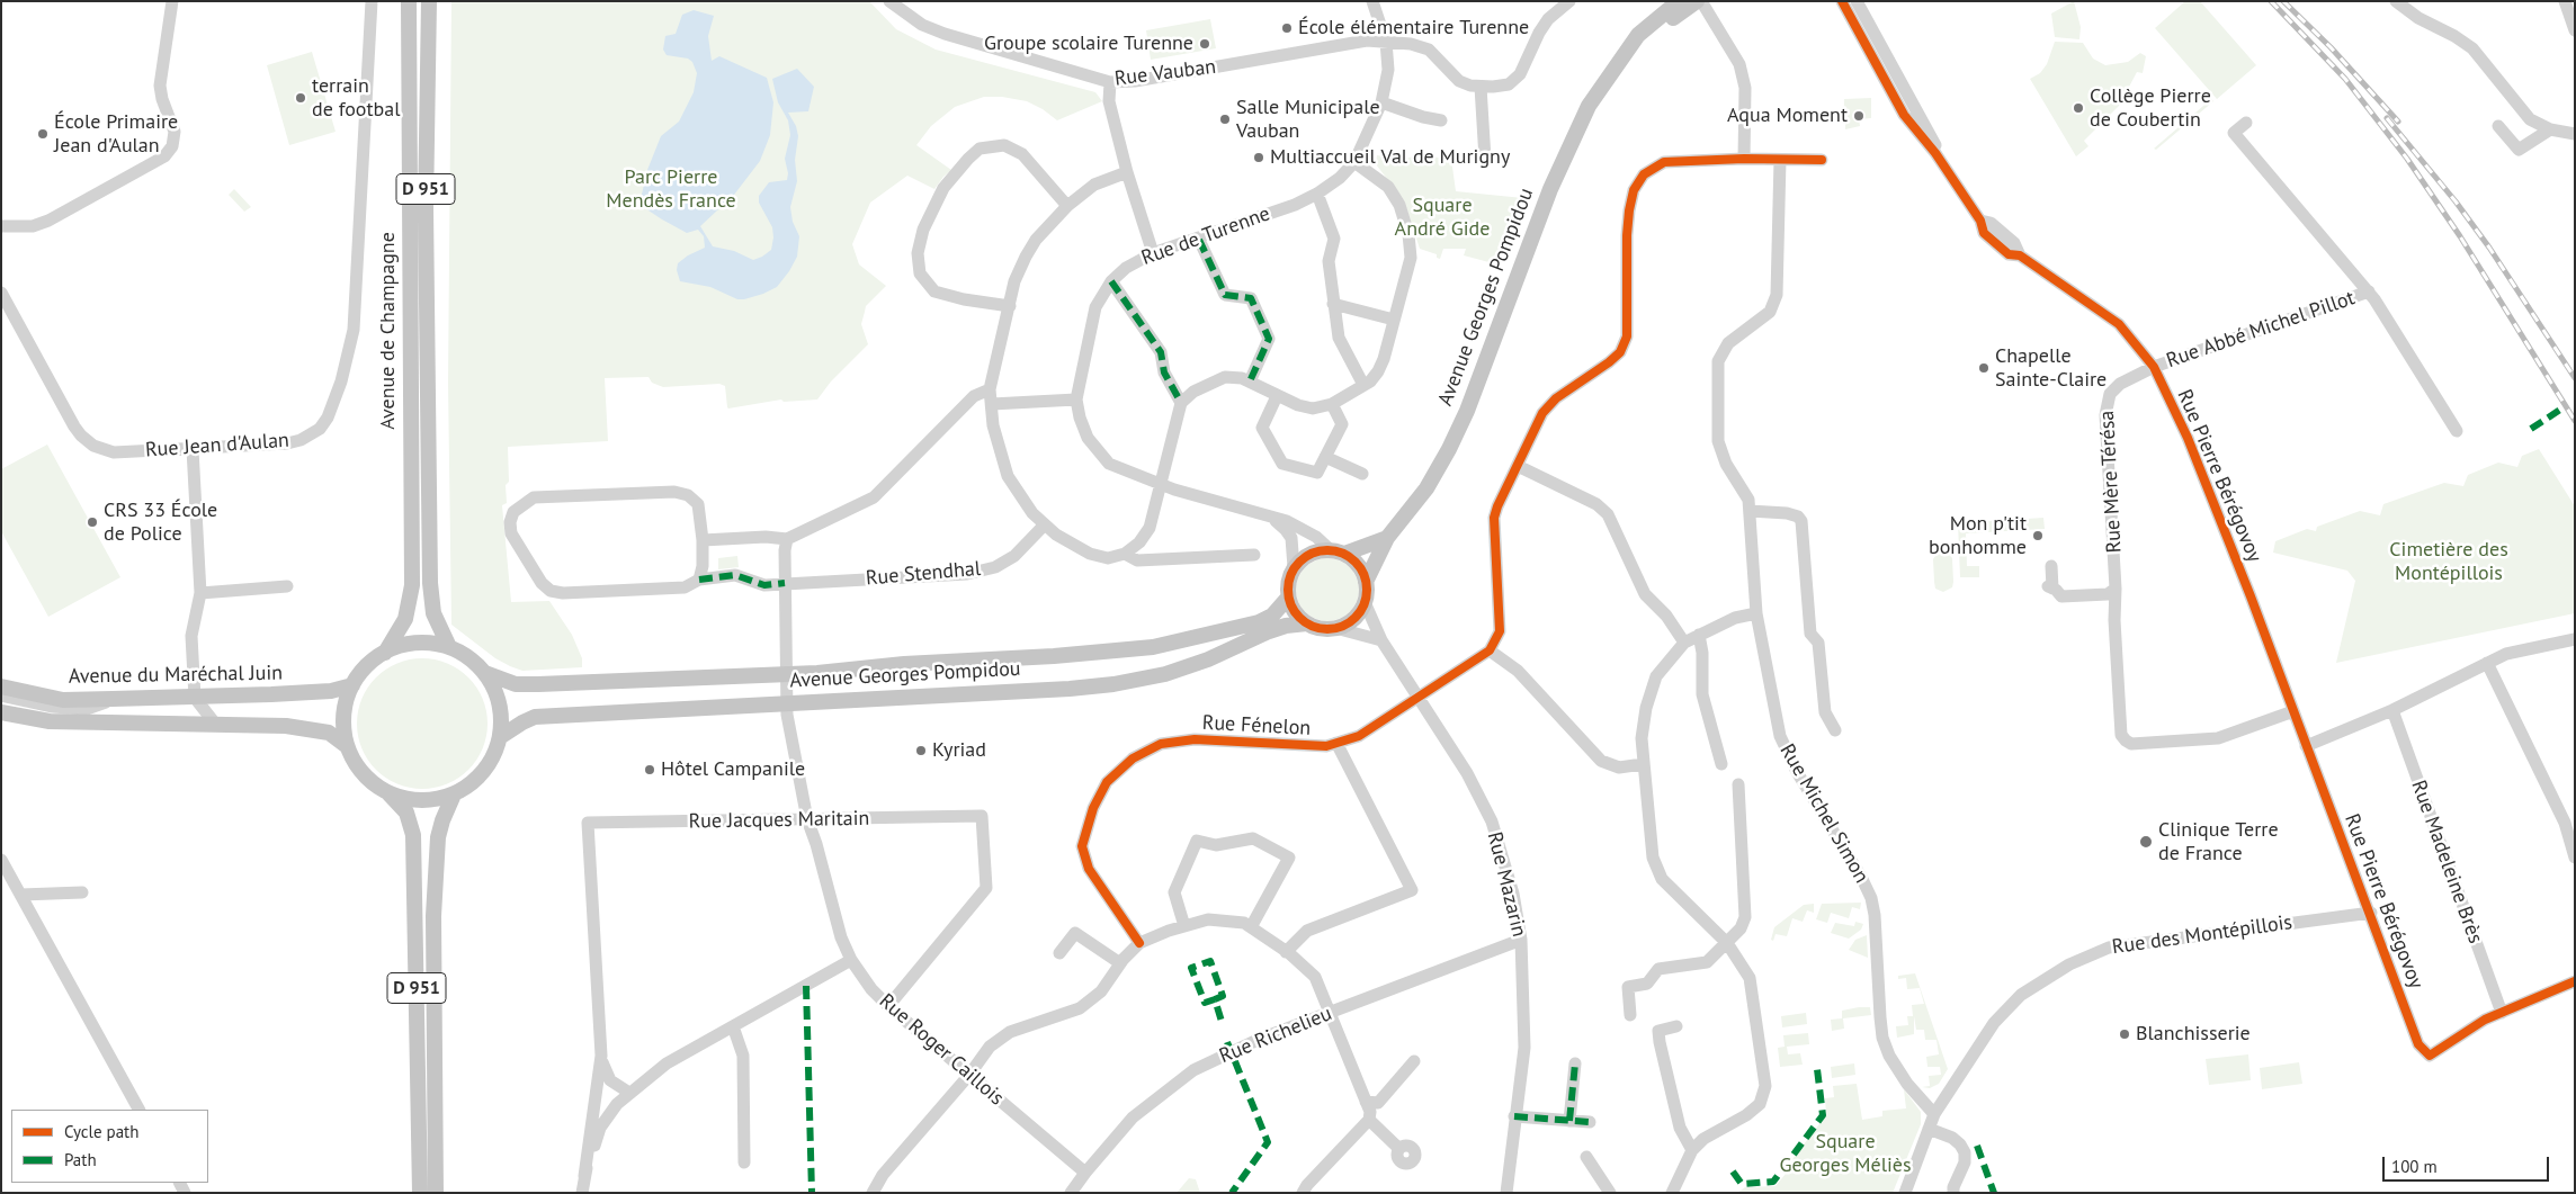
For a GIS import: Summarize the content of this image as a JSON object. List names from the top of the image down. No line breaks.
{"streets":{"main road":["D 951","Avenue Georges Pompidou","Avenue de Champagne","Avenue du Maréchal Juin"],"street":["Rue Vauban","Rue de Turenne","Rue Abbé Michel Pillot","Rue Jean d'Aulan","Rue Pierre Bérégovoy","Rue Mère Térésa","Rue Stendhal","Rue Fénelon","Rue Michel Simon","Rue Jacques Maritain","Rue Madeleine Brès","Rue Mazarin","Rue des Montépillois","Rue Richelieu","Rue Roger Caillois"]},"crossings":[["Rue Vauban","Rue de Turenne"],["D 951","Avenue Georges Pompidou"],["D 951","Avenue de Champagne"],["D 951","Avenue du Maréchal Juin"],["Rue de Turenne","Avenue Georges Pompidou"],["Rue de Turenne","Rue Mazarin"],["Avenue Georges Pompidou","Avenue de Champagne"],["Avenue Georges Pompidou","Avenue du Maréchal Juin"],["Avenue Georges Pompidou","Rue Mazarin"],["Avenue Georges Pompidou","Rue Roger Caillois"],["Rue Abbé Michel Pillot","Rue Pierre Bérégovoy"],["Rue Abbé Michel Pillot","Rue Mère Térésa"],["Avenue de Champagne","Avenue du Maréchal Juin"],["Rue Pierre Bérégovoy","Rue Mère Térésa"],["Rue Pierre Bérégovoy","Rue Madeleine Brès"],["Rue Pierre Bérégovoy","Rue des Montépillois"],["Rue Stendhal","Rue Roger Caillois"],["Rue Fénelon","Rue Mazarin"],["Rue Michel Simon","Rue des Montépillois"],["Rue Jacques Maritain","Rue Roger Caillois"],["Rue Mazarin","Rue Richelieu"],["Rue Richelieu","Rue Roger Caillois"]],"parks":["Parc Pierre Mendès France","Square André Gide","Cimetière des Montépillois","Square Georges Méliès"],"places":["École élémentaire Turenne","Groupe scolaire Turenne","terrain de footbal","Collège Pierre de Coubertin","Aqua Moment","Salle Municipale Vauban","École Primaire Jean d'Aulan","Multiaccueil Val de Murigny","Chapelle Sainte-Claire","CRS 33 École de Police","Mon p'tit bonhomme","Kyriad","Hôtel Campanile","Clinique Terre de France","Blanchisserie"],"legend":["Cycle path","Path"],"scale_bar":"100 m"}
